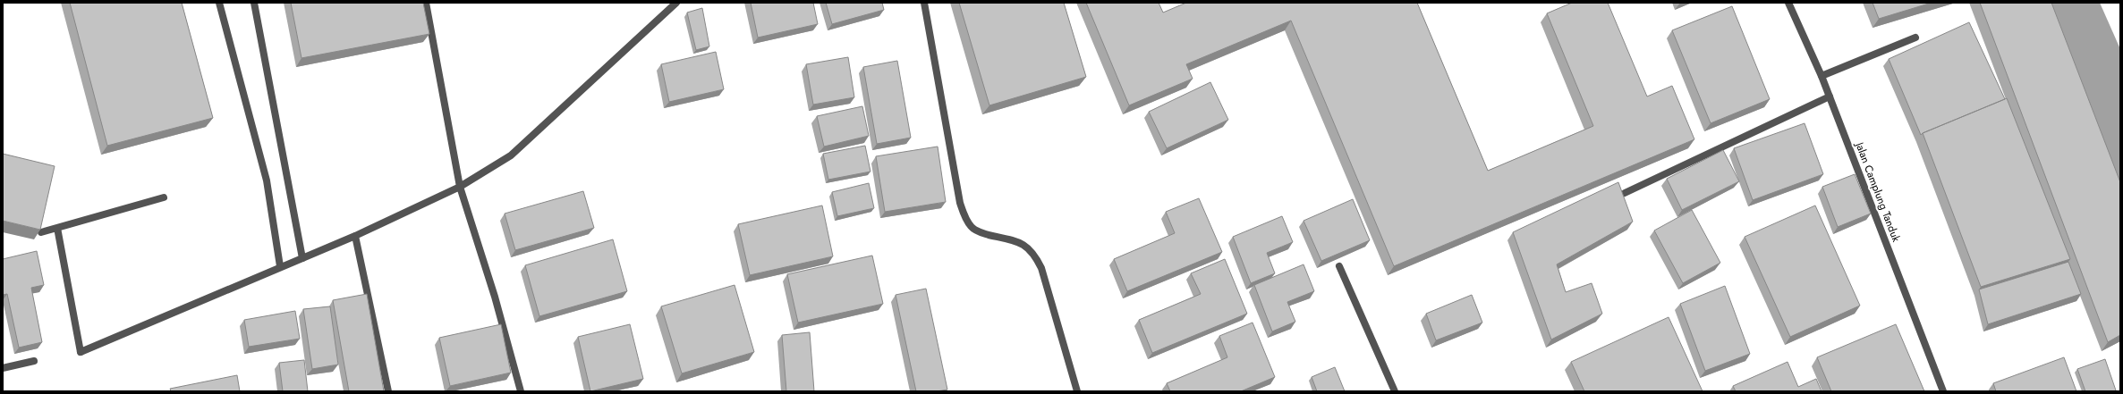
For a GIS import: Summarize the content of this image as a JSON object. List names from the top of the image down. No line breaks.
{"streets":{"street":["Jalan Camplung Tanduk"]}}
